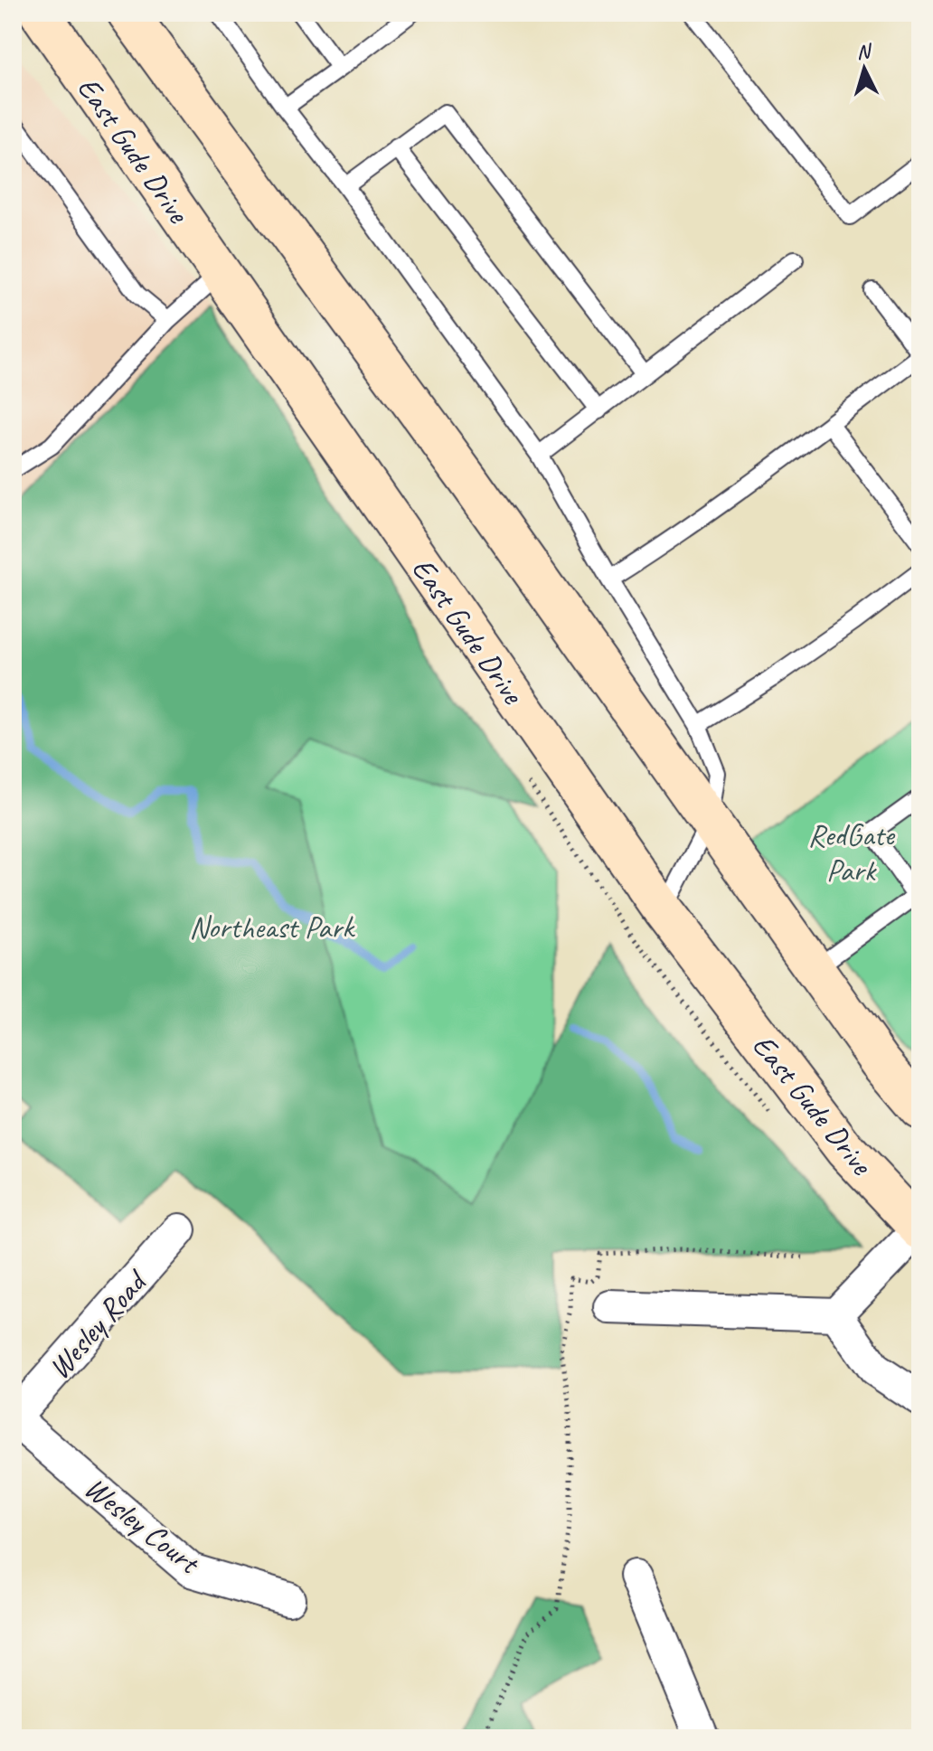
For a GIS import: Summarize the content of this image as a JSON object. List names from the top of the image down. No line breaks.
{"streets":{"main road":["East Gude Drive"],"street":["Wesley Road","Wesley Court"]},"crossings":[["Wesley Road","Wesley Court"]],"parks":["RedGate Park","Northeast Park"],"north":"top"}
